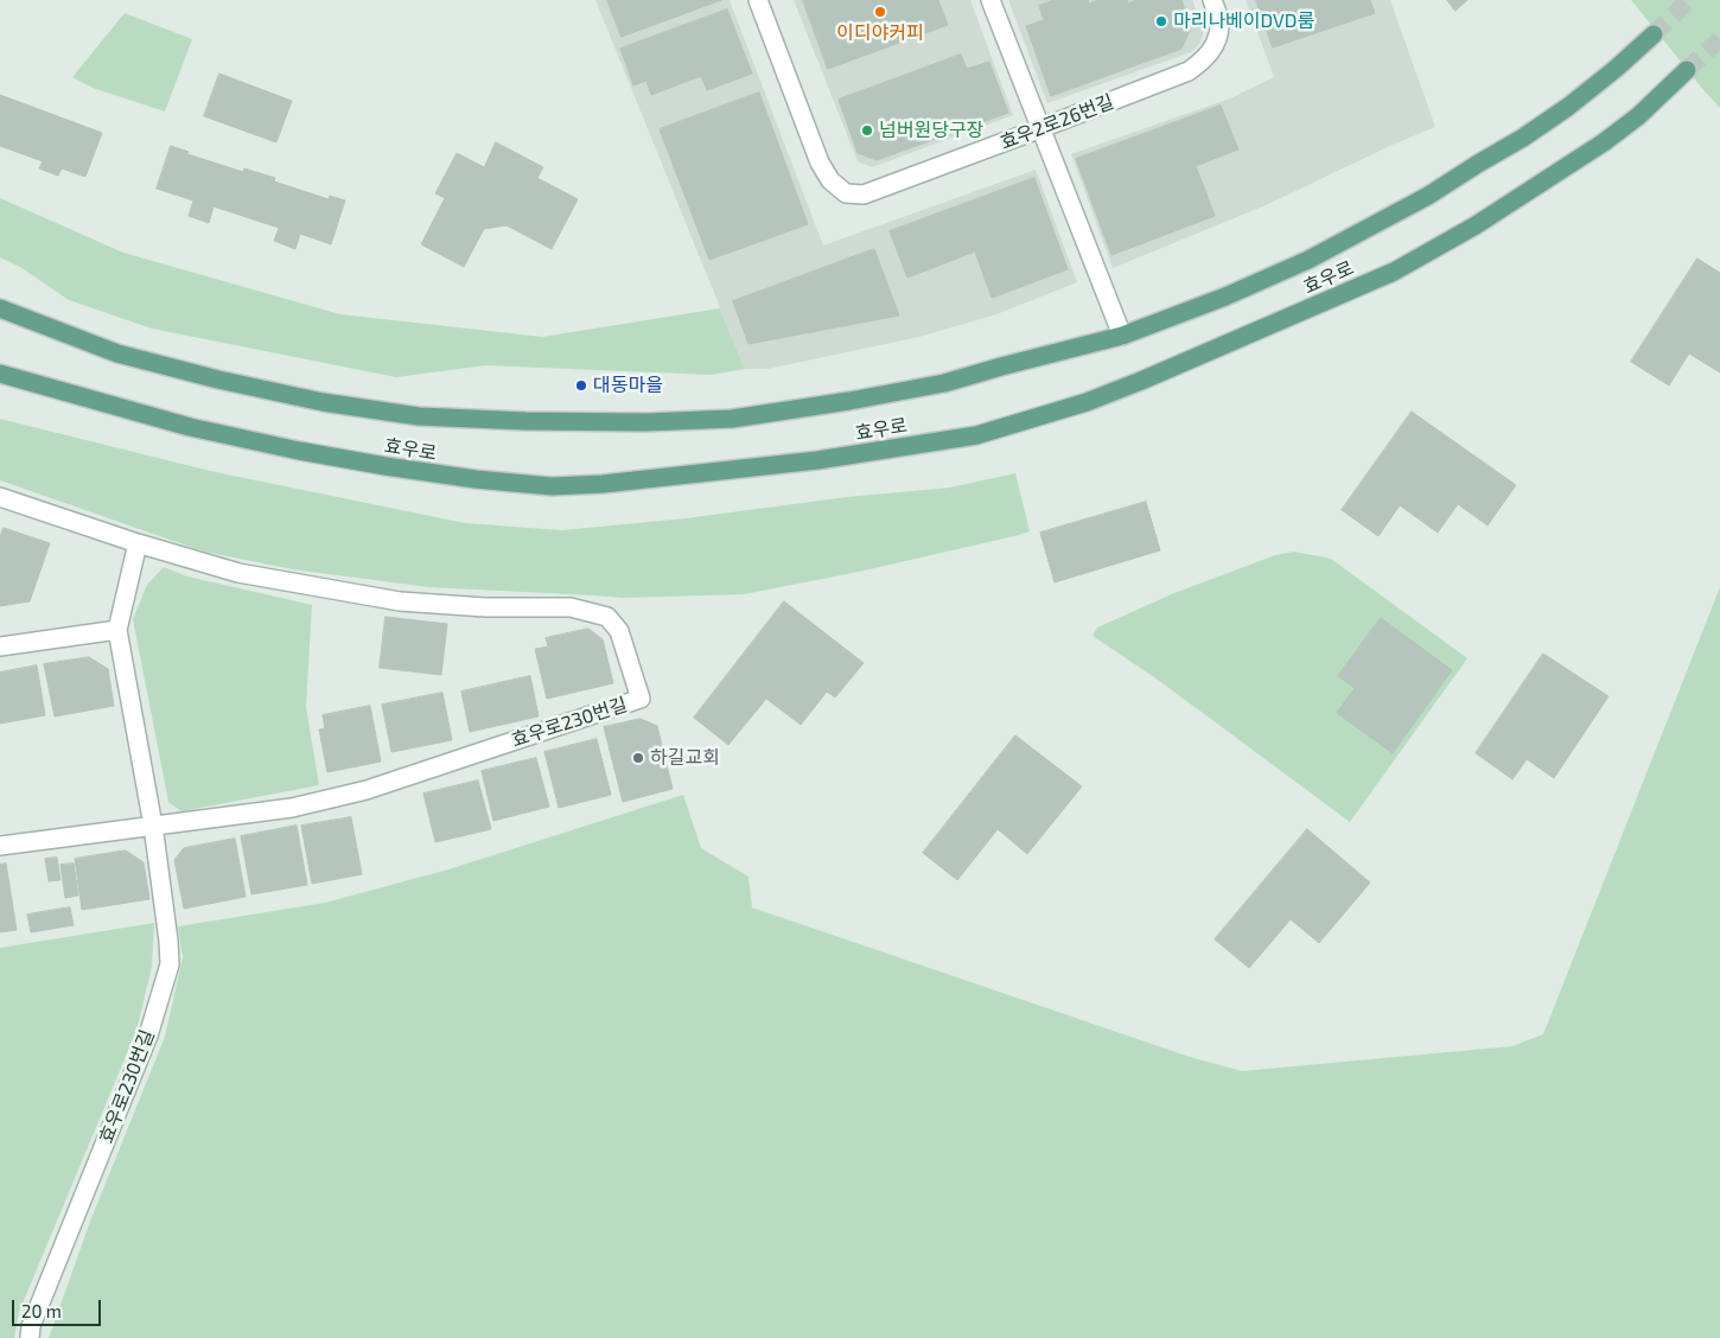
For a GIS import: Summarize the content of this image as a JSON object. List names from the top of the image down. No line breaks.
{"streets":{"main road":["효우로"],"street":["효우2로26번길","효우로230번길"]},"places":["이디야커피","마리나베이DVD룸","넘버원당구장","대동마을","하길교회"],"scale_bar":"20 m"}
